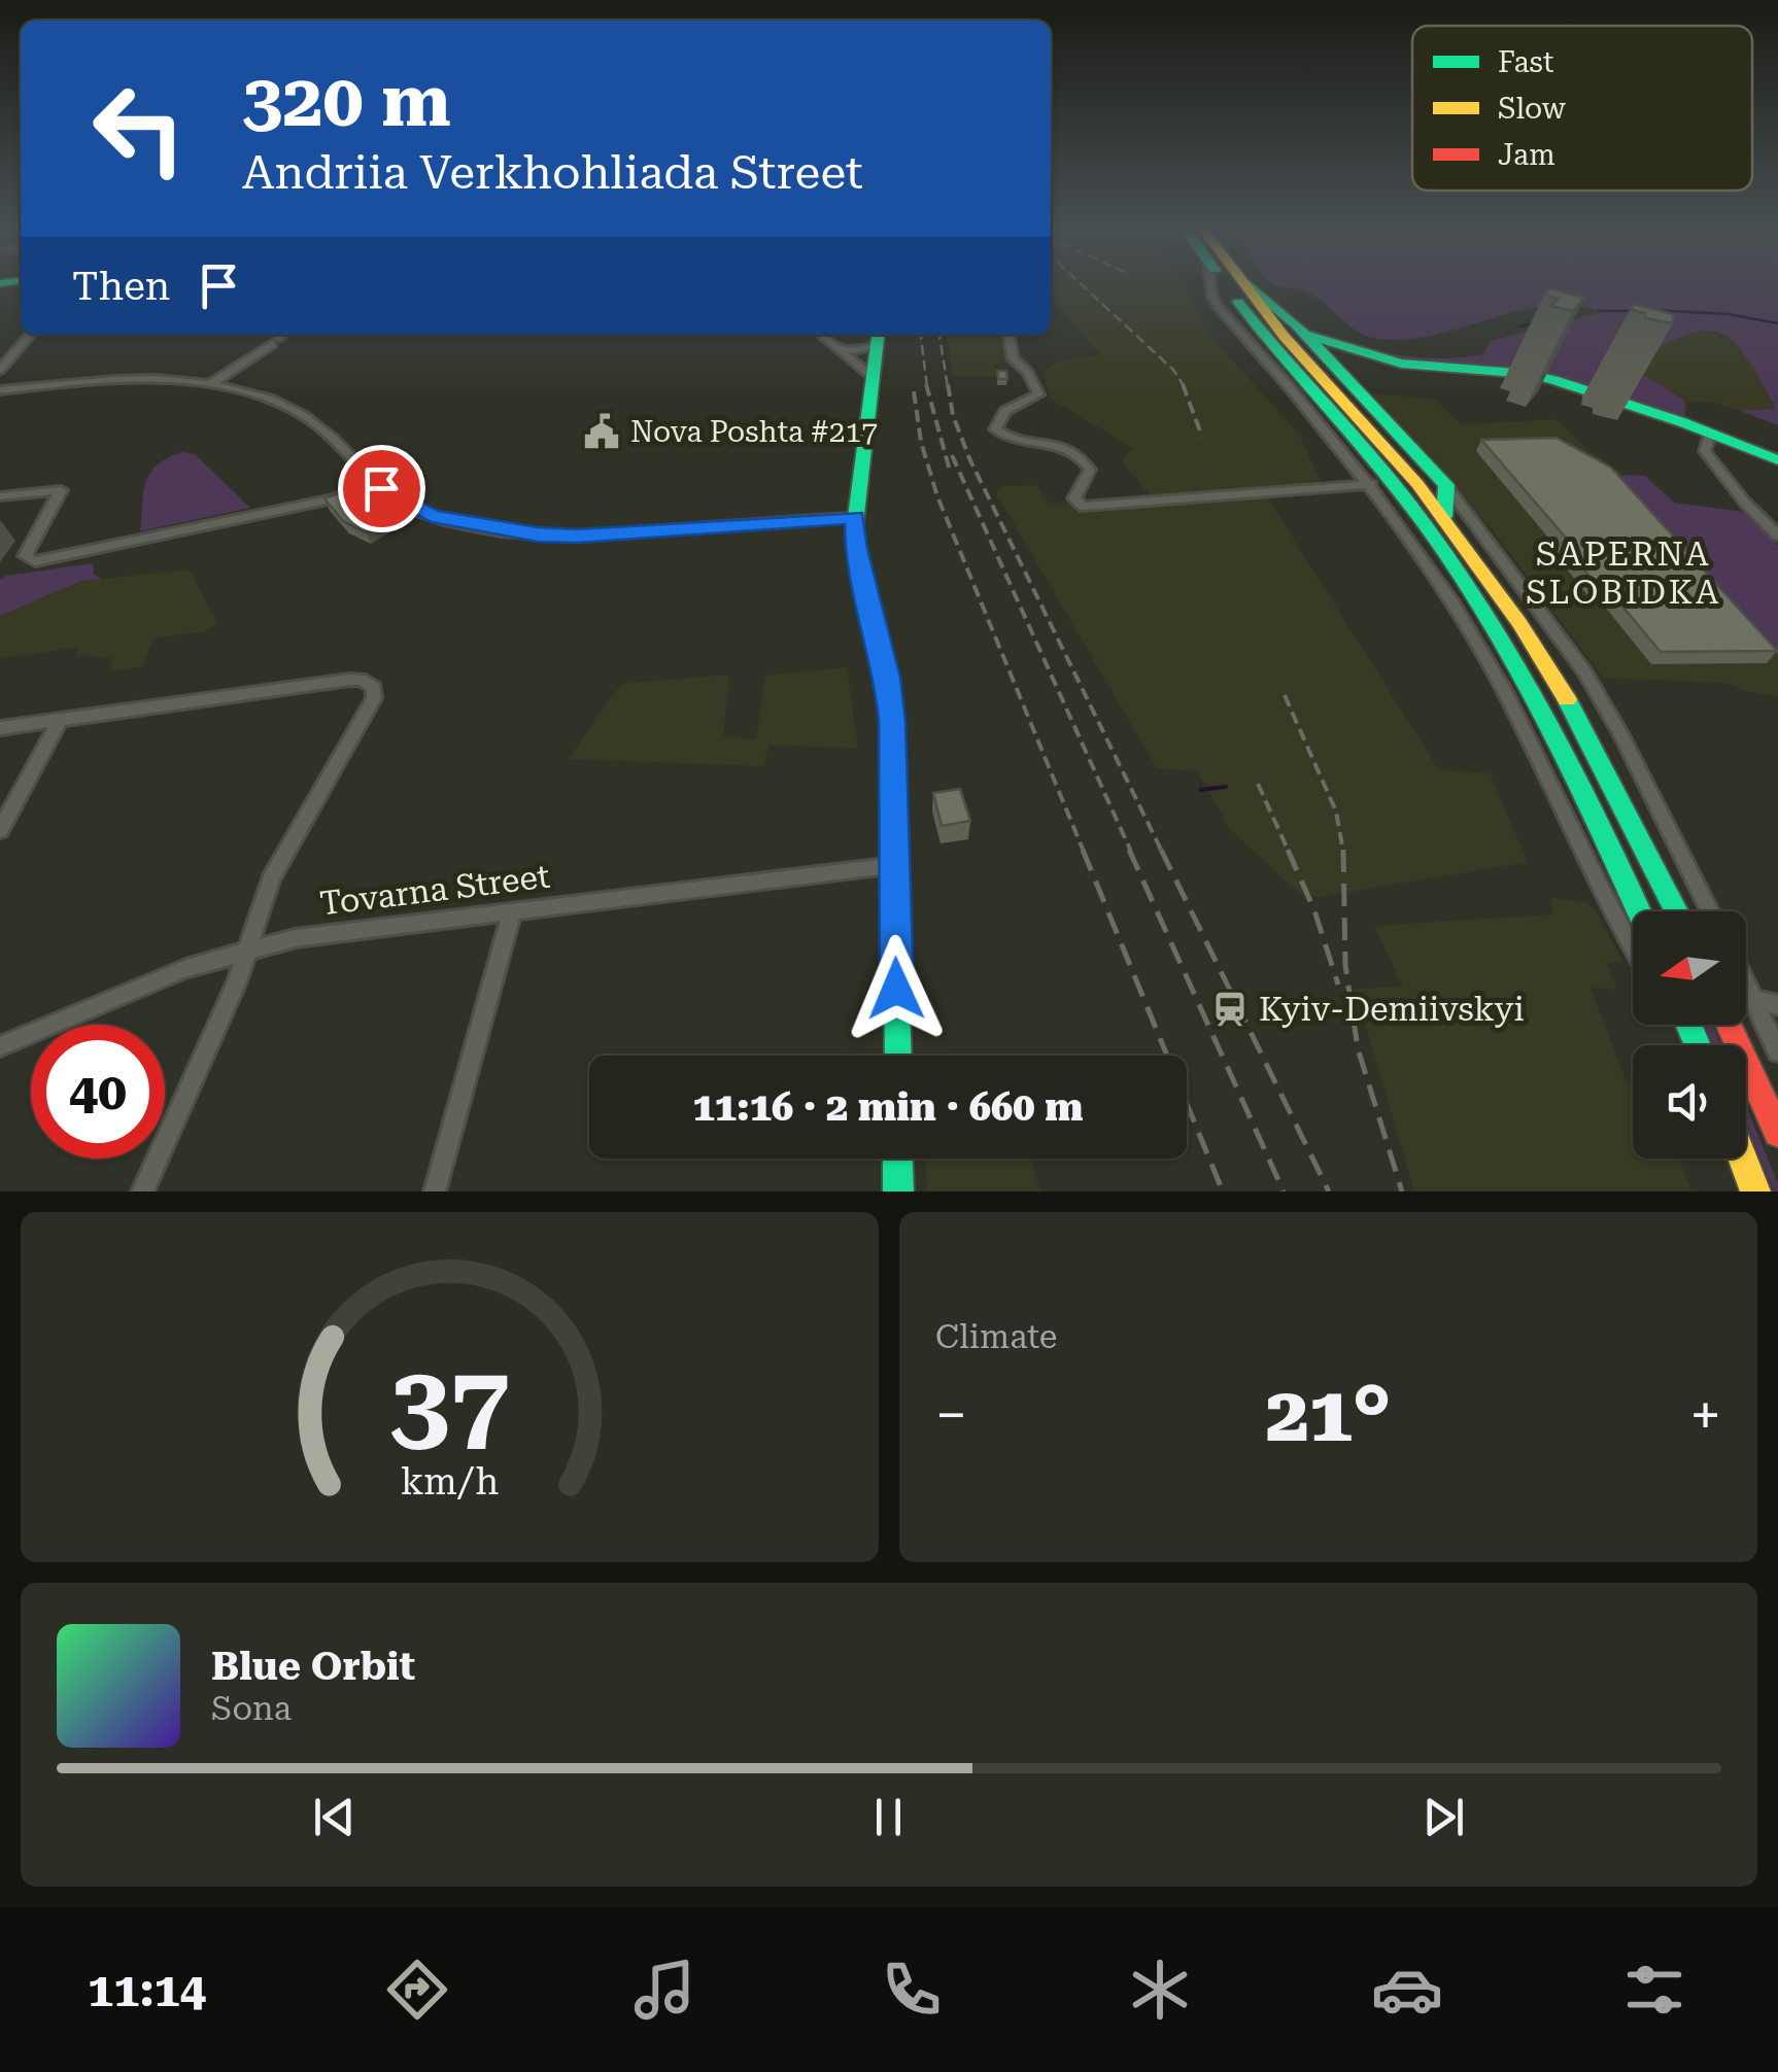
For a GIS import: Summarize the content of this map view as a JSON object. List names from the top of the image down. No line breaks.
{"streets":{"street":["Tovarna Street"]},"districts":["SAPERNA SLOBIDKA"],"places":{"public building":["Nova Poshta #217"],"station":["Kyiv-Demiivskyi"]},"legend":["Fast","Slow","Jam"],"north":"left","page":{"turn":["320 m","Andriia Verkhohliada Street"],"then":"Then","limit":"40","trip":"11:16 · 2 min · 660 m","tile":"Climate","heat":["−","21°","+"],"song":["Blue Orbit","Sona"],"tabs":"11:14","gauge":["37","km/h"]}}
